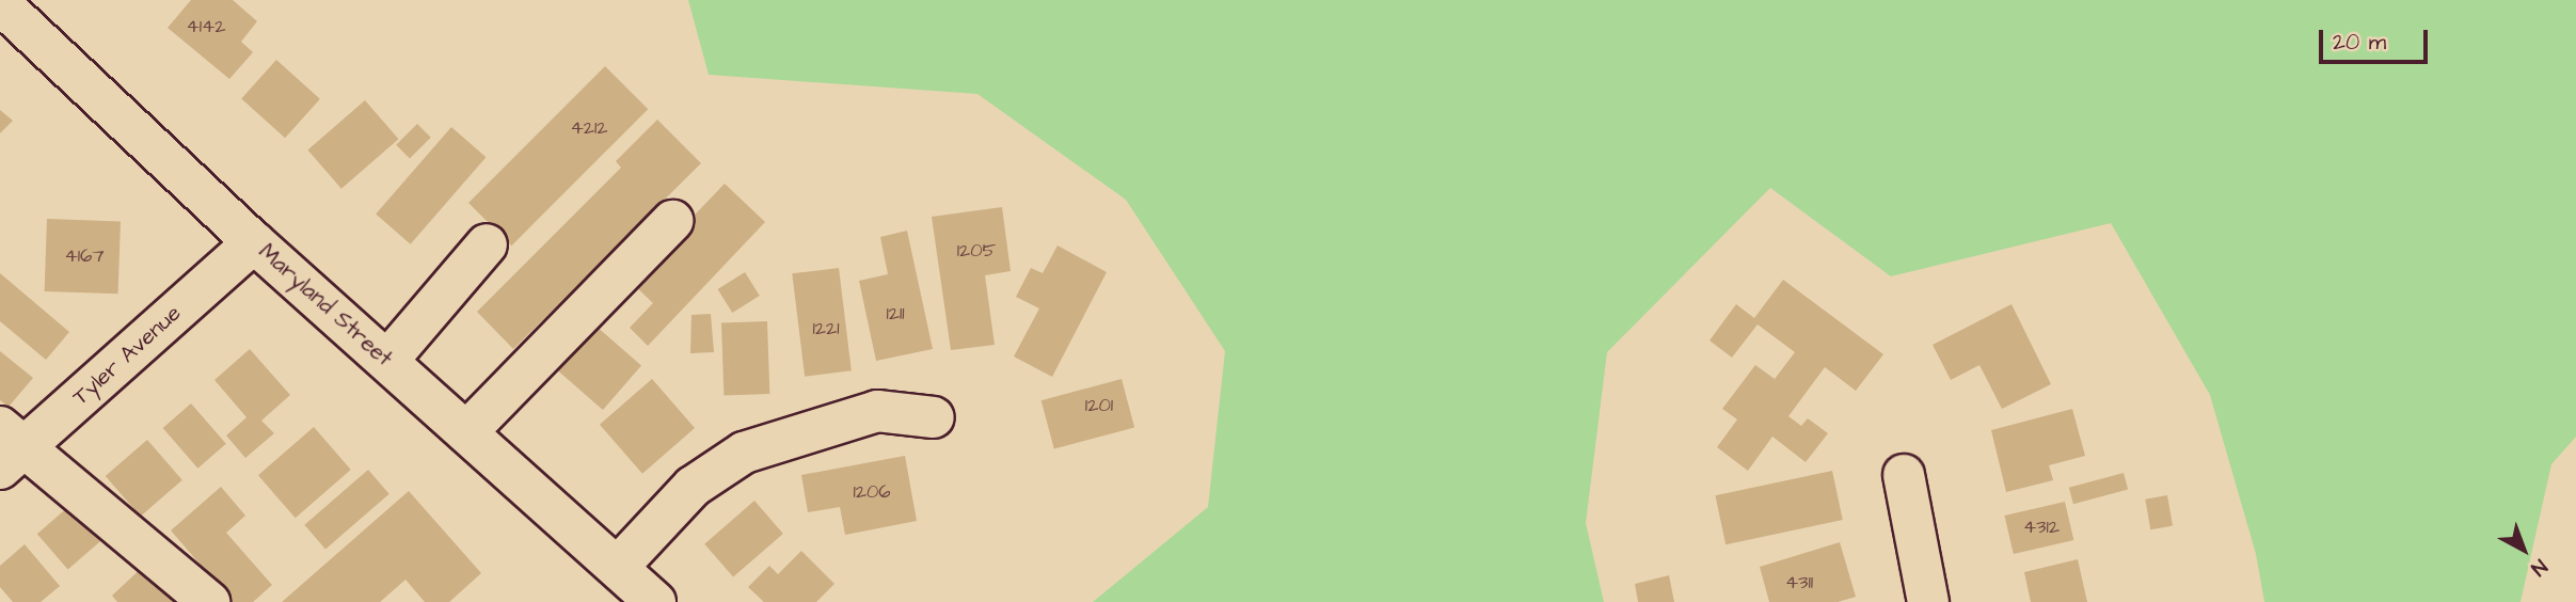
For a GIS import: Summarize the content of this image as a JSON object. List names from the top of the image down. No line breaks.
{"streets":{"street":["Maryland Street","Tyler Avenue"]},"crossings":[["Maryland Street","Tyler Avenue"]],"house_numbers":["4142","4212","1205","4167","1211","1221","1201","1206","4312","4311"],"scale_bar":"20 m","north":"bottom right"}
